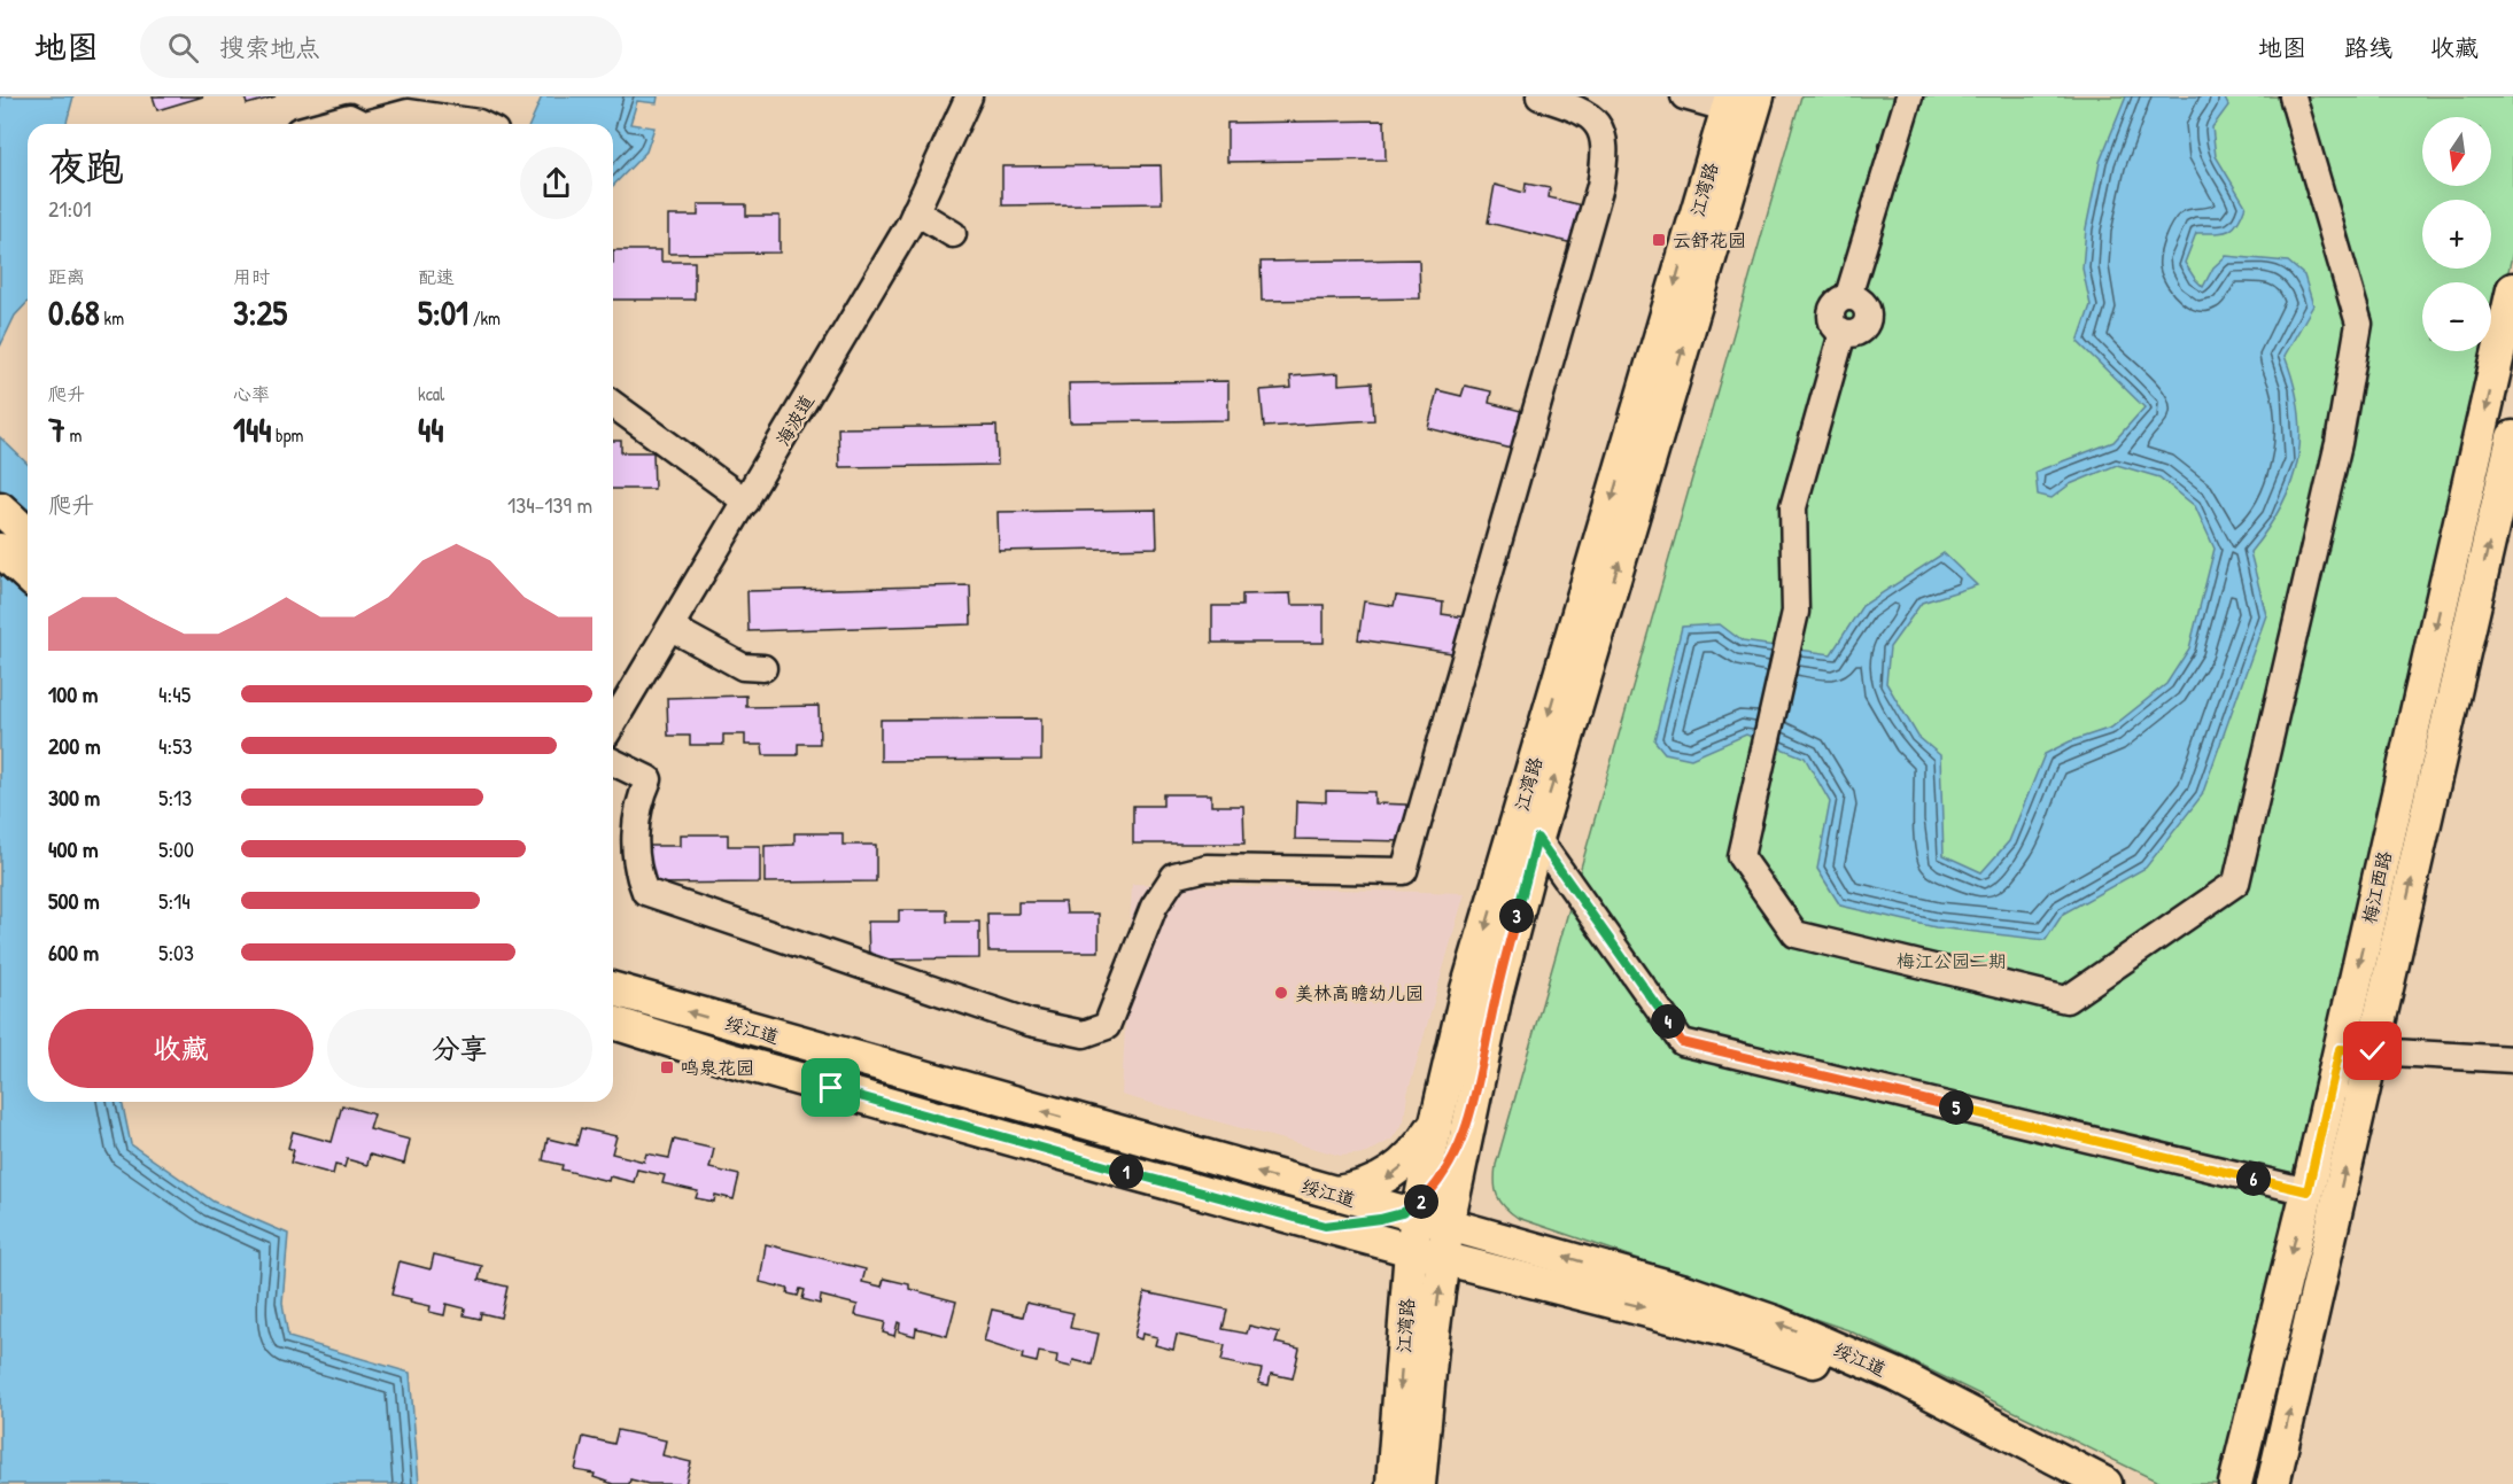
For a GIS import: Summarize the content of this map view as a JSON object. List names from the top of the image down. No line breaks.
{"streets":{"main road":["江湾路","梅江西路","绥江道"],"street":["海波道"]},"crossings":[["江湾路","绥江道"]],"parks":["梅江公园二期"],"places":{"transit":["云舒花园","鸣泉花园"],"other":["美林高瞻幼儿园"]},"north":"bottom","page":{"header":"地图","search":"搜索地点","nav":["地图","路线","收藏"],"map_buttons":["+","−"],"heading":["夜跑","21:01"],"stats":[["距离","0.68 km"],["用时","3:25"],["配速","5:01 /km"],["爬升","7 m"],["心率","144 bpm"],["kcal","44"]],"chart":["爬升","134–139 m"],"list":[{"name":"100 m","note":"4:45"},{"name":"200 m","note":"4:53"},{"name":"300 m","note":"5:13"},{"name":"400 m","note":"5:00"},{"name":"500 m","note":"5:14"},{"name":"600 m","note":"5:03"}],"pins":["3","4","5","1","6","2"],"buttons":["收藏","分享"]}}
